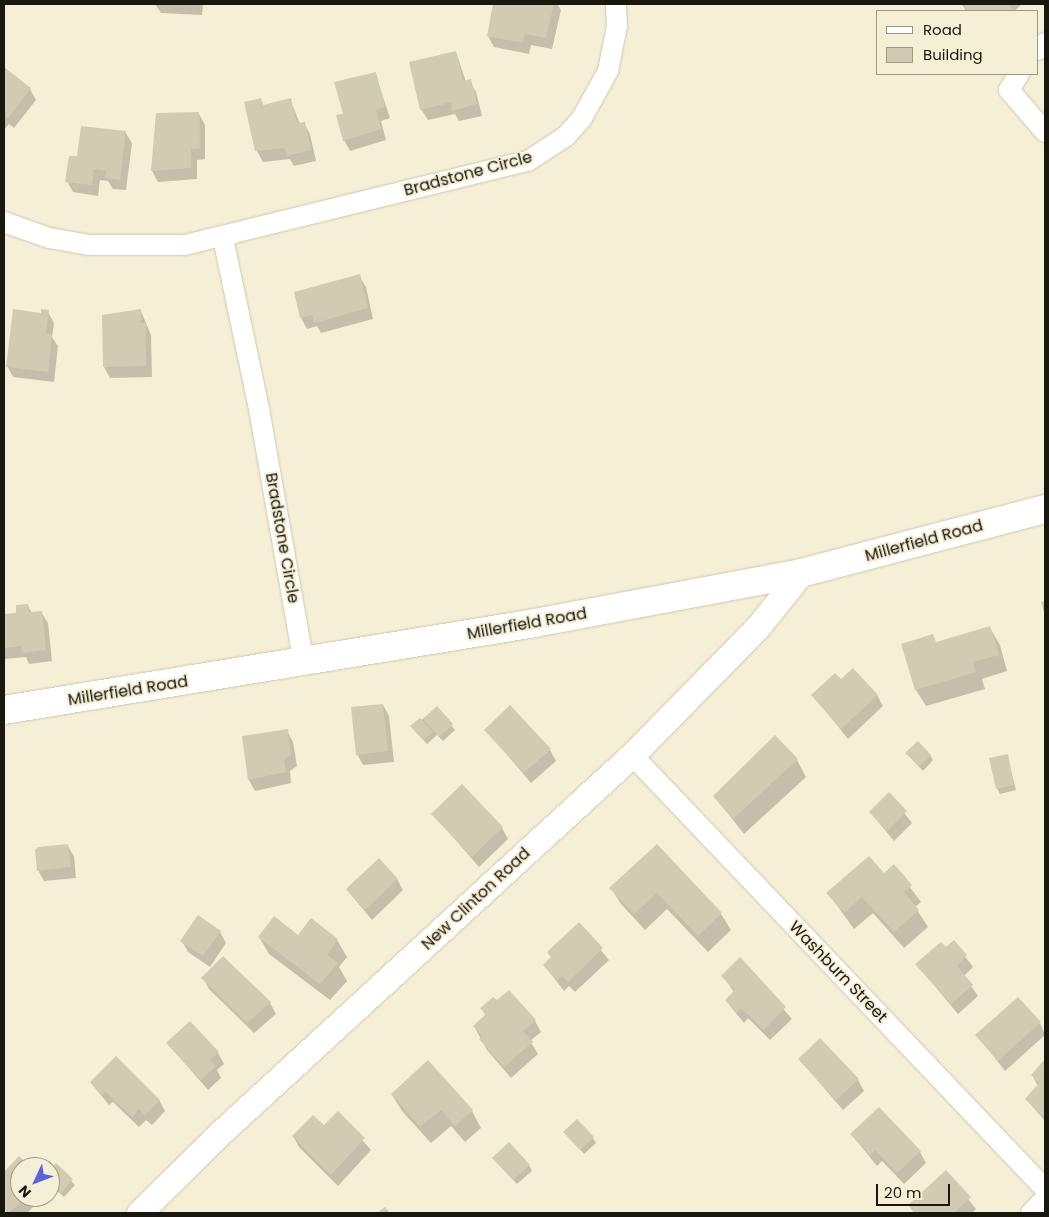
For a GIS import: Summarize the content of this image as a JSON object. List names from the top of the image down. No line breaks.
{"streets":{"main road":["Millerfield Road"],"street":["Bradstone Circle","New Clinton Road","Washburn Street"]},"crossings":[["Bradstone Circle","Millerfield Road"],["Millerfield Road","New Clinton Road"],["New Clinton Road","Washburn Street"]],"legend":["Road","Building"],"scale_bar":"20 m","north":"bottom left"}
